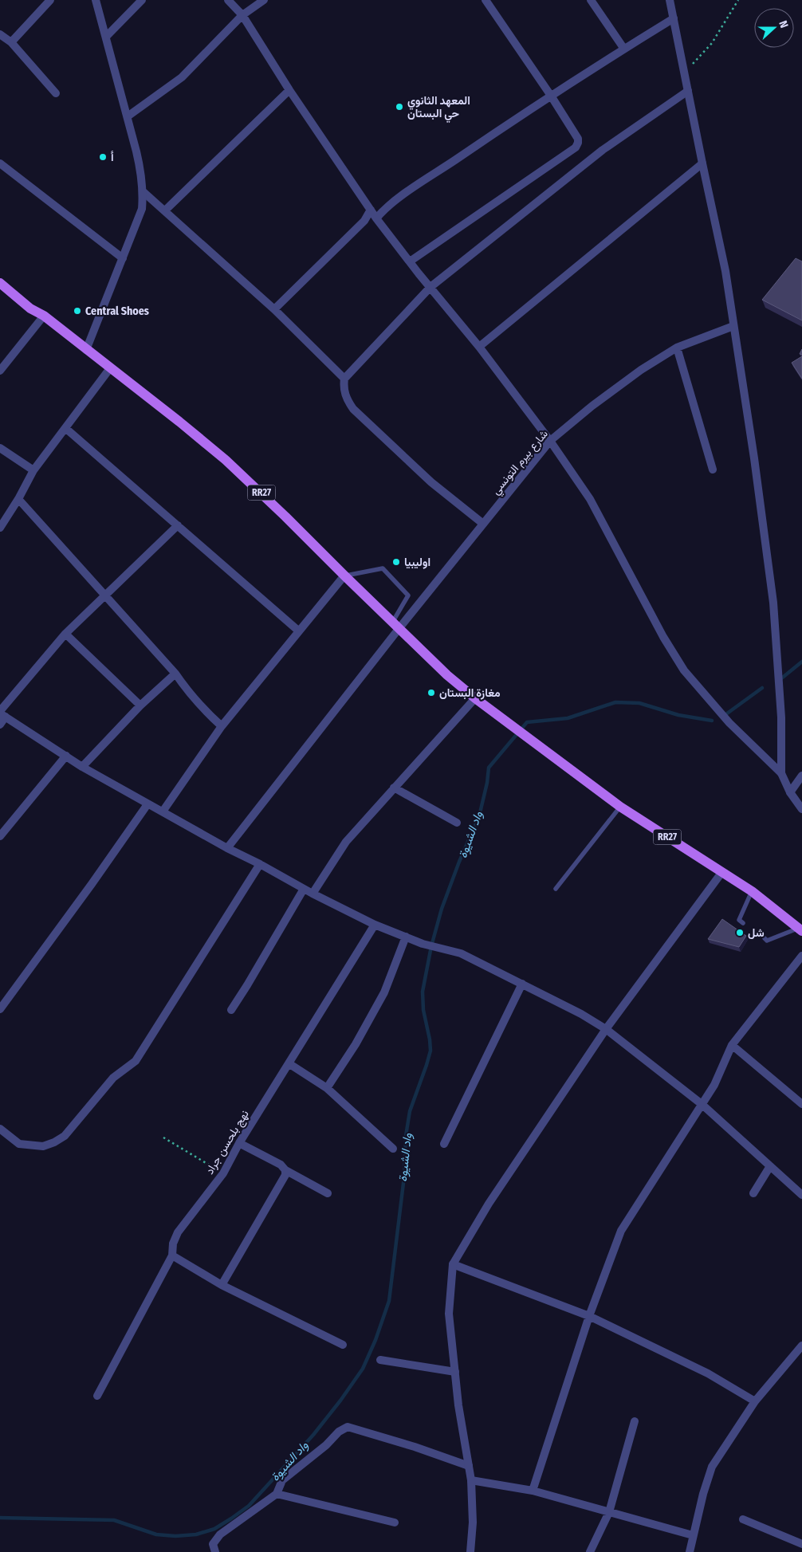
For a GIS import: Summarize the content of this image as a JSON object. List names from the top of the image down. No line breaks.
{"streets":{"main road":["RR27"],"street":["شارع بيرم التونسي","نهج بلحسن جراد"]},"crossings":[["شارع بيرم التونسي","RR27"]],"water":["واد الشيوة"],"places":["المعهد الثانوي حي البستان","أ","Central Shoes","اوليبيا","مغازة البستان","شل"],"north":"right"}
